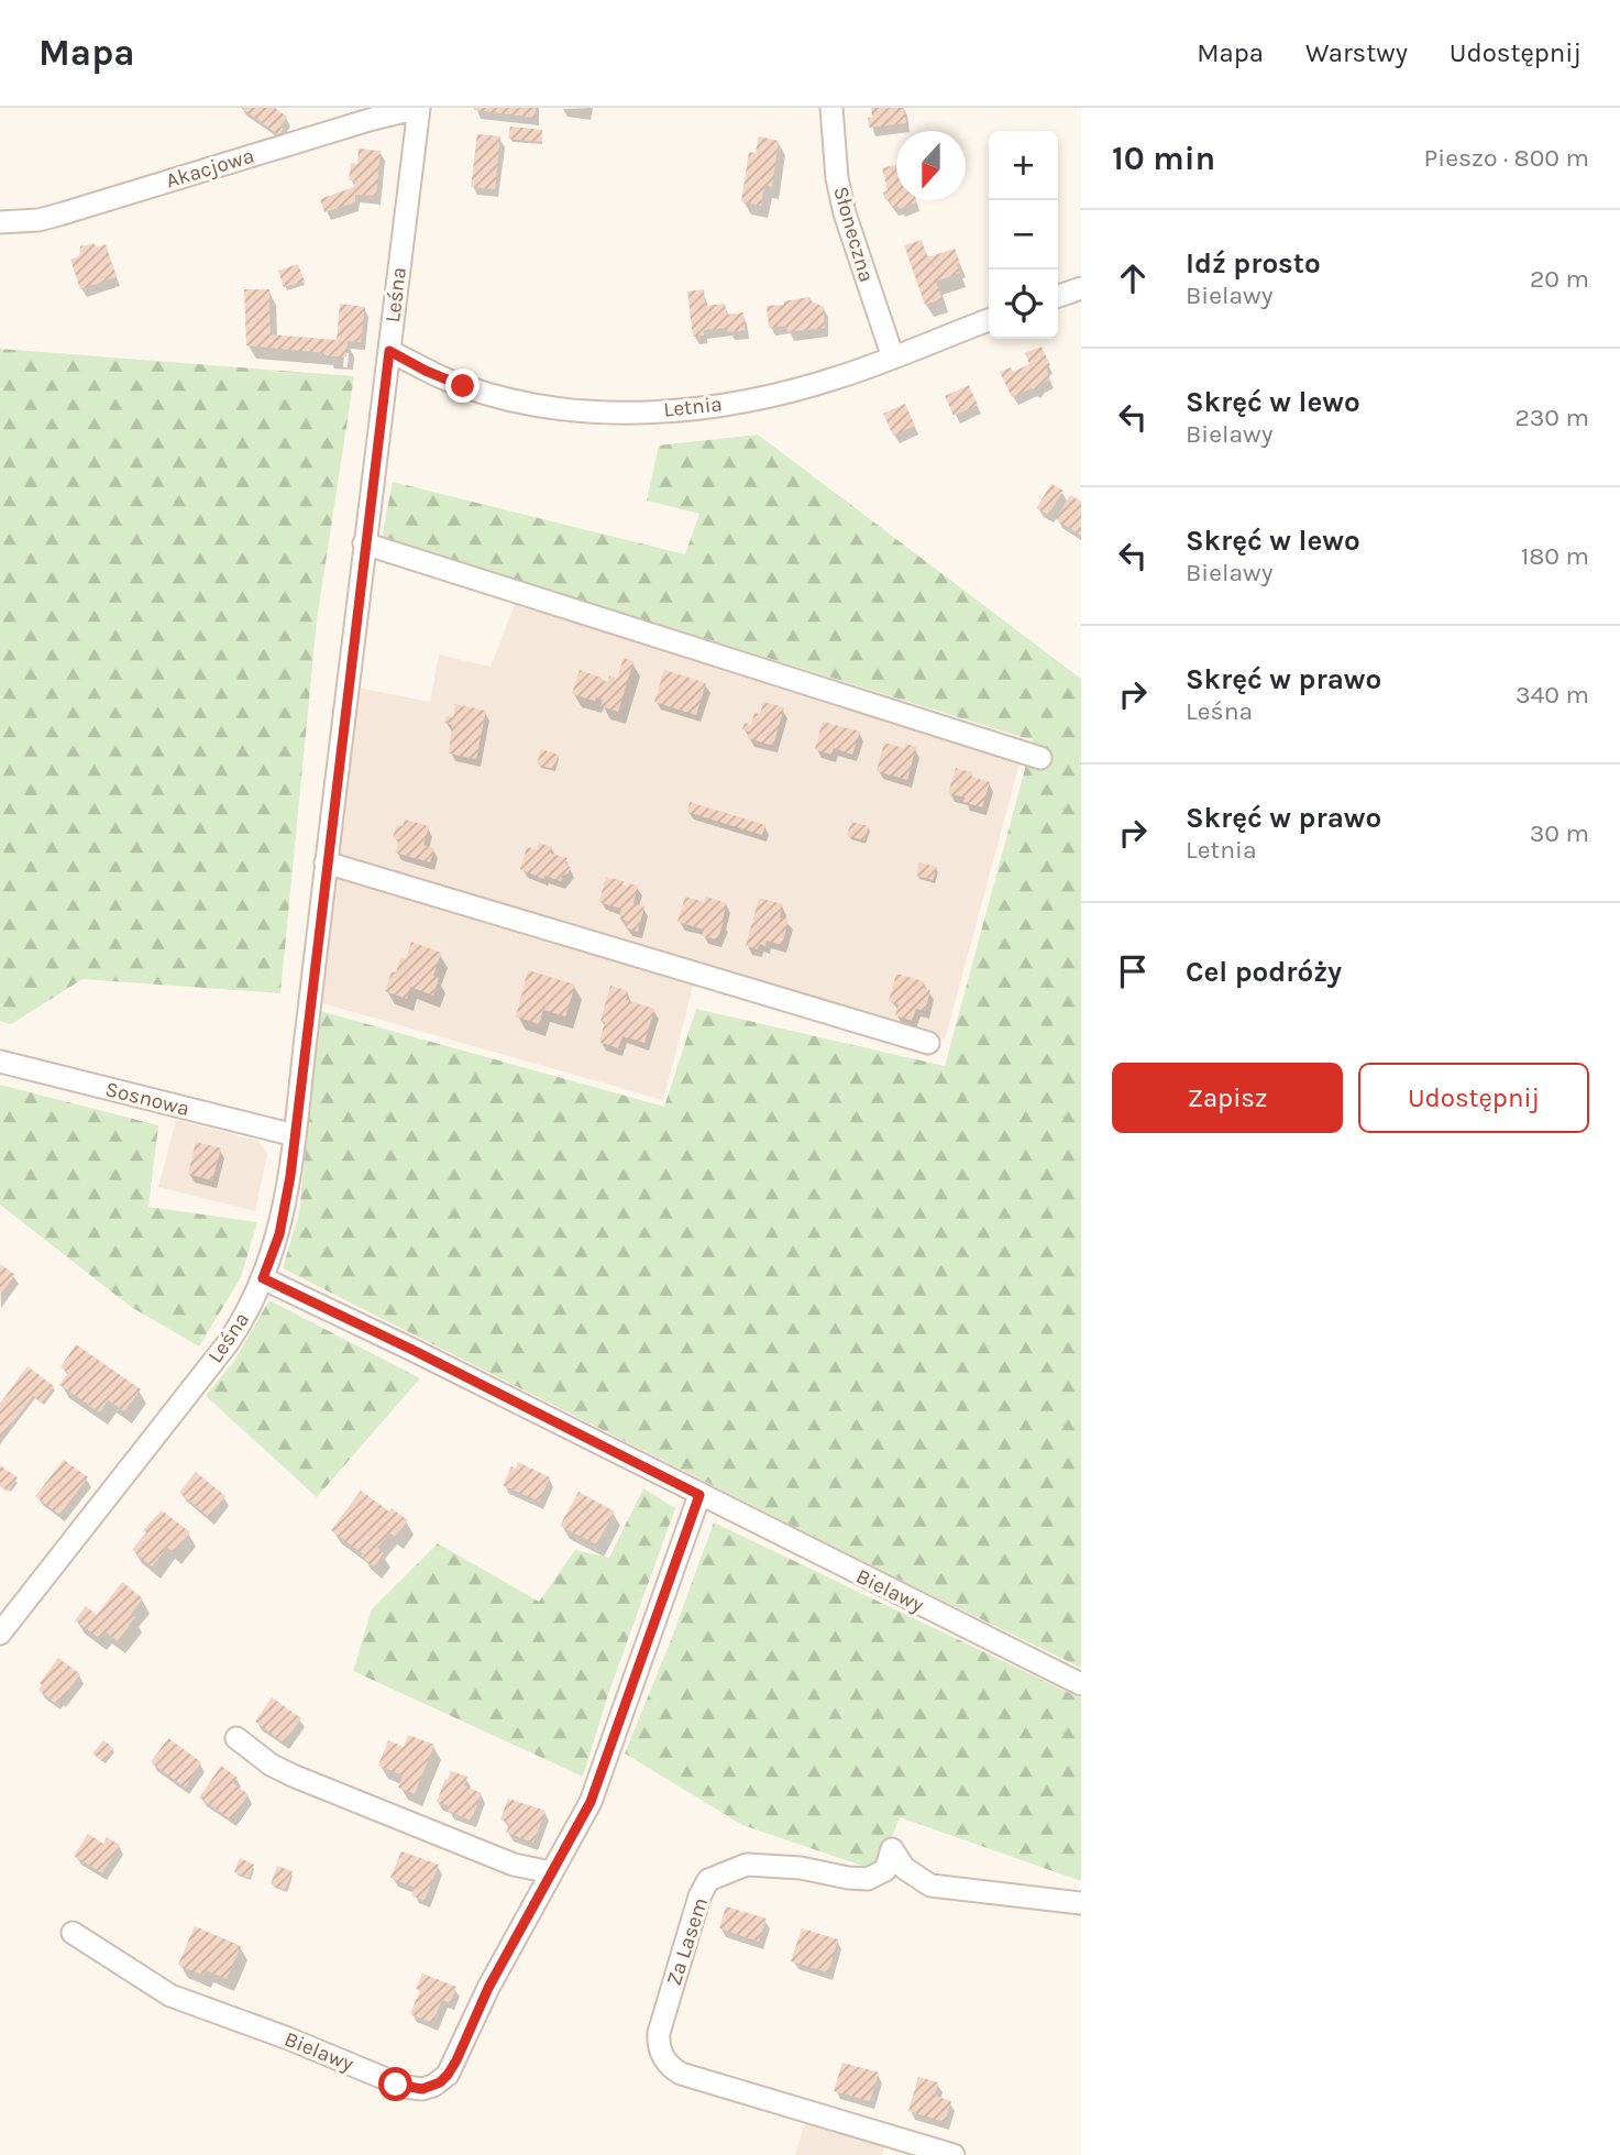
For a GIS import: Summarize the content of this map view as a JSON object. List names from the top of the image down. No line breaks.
{"streets":{"street":["Akacjowa","Słoneczna","Leśna","Letnia","Sosnowa","Bielawy","Za Lasem"]},"crossings":[["Akacjowa","Leśna"],["Słoneczna","Letnia"],["Leśna","Letnia"],["Leśna","Sosnowa"],["Leśna","Bielawy"]],"north":"bottom","page":{"header":"Mapa","nav":["Mapa","Warstwy","Udostępnij"],"heading":["10 min","Pieszo · 800 m"],"map_buttons":["+","−"],"list":[["Idź prosto","Bielawy","20 m"],["Skręć w lewo","Bielawy","230 m"],["Skręć w lewo","Bielawy","180 m"],["Skręć w prawo","Leśna","340 m"],["Skręć w prawo","Letnia","30 m"],"Cel podróży"],"buttons":["Zapisz","Udostępnij"]}}
